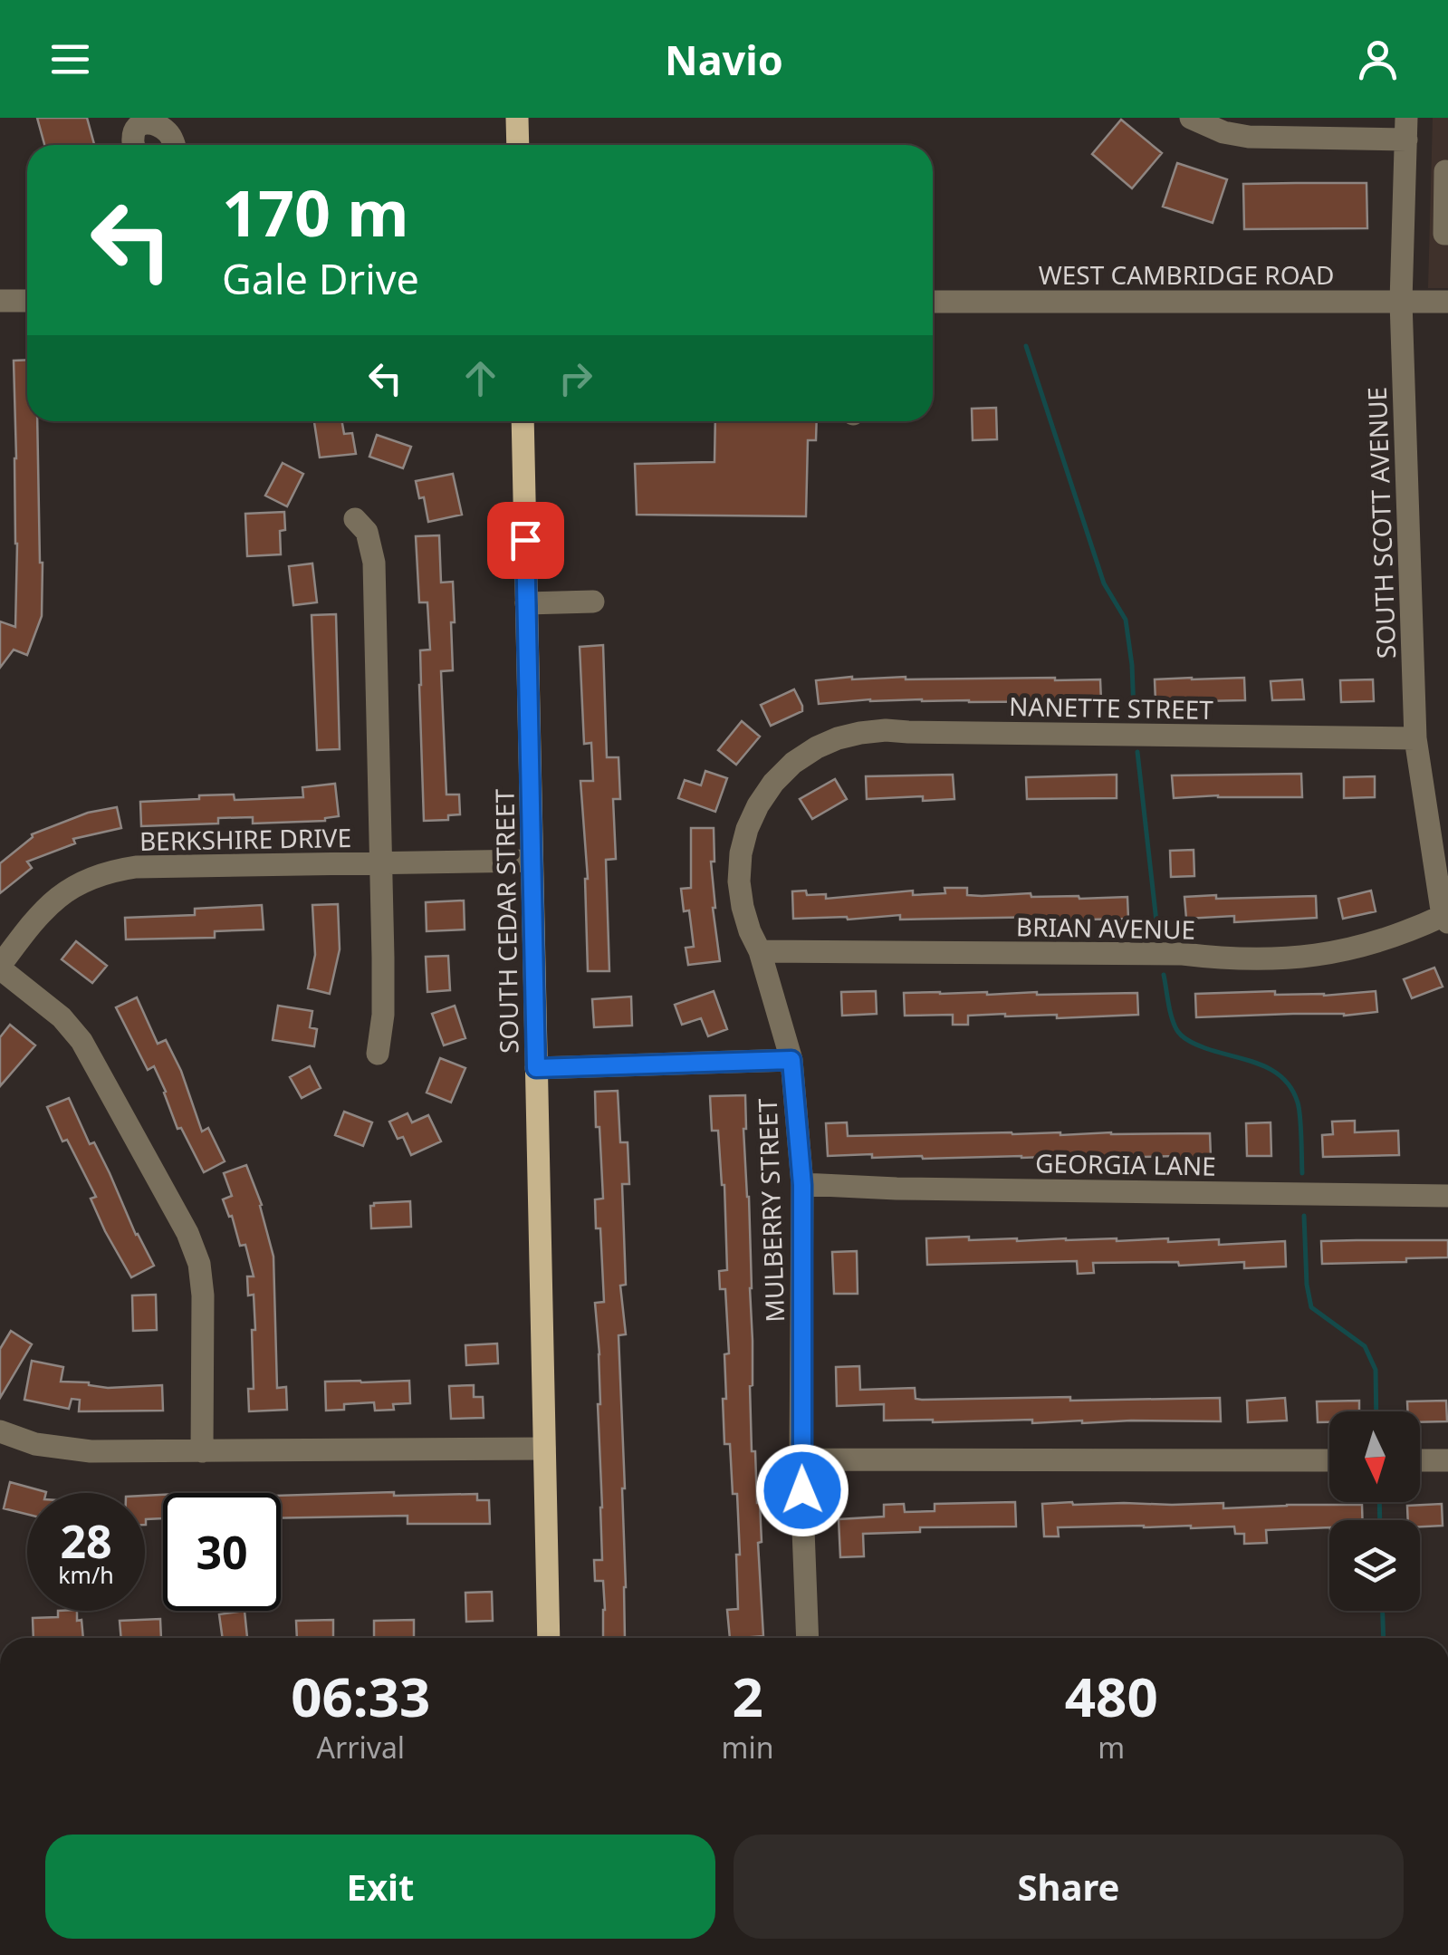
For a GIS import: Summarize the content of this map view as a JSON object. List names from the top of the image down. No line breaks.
{"streets":{"main road":["SOUTH CEDAR STREET"],"street":["WEST CAMBRIDGE ROAD","SOUTH SCOTT AVENUE","NANETTE STREET","BERKSHIRE DRIVE","BRIAN AVENUE","GEORGIA LANE","MULBERRY STREET"]},"crossings":[["WEST CAMBRIDGE ROAD","SOUTH SCOTT AVENUE"],["SOUTH SCOTT AVENUE","NANETTE STREET"],["SOUTH SCOTT AVENUE","BRIAN AVENUE"],["NANETTE STREET","MULBERRY STREET"],["BERKSHIRE DRIVE","SOUTH CEDAR STREET"],["BRIAN AVENUE","MULBERRY STREET"],["GEORGIA LANE","MULBERRY STREET"]],"north":"bottom","page":{"header":"Navio","turn":["170 m","Gale Drive"],"speed":"28 km/h","limit":"30","eta":["06:33","Arrival","2","min","480","m"],"buttons":["Exit","Share"]}}
